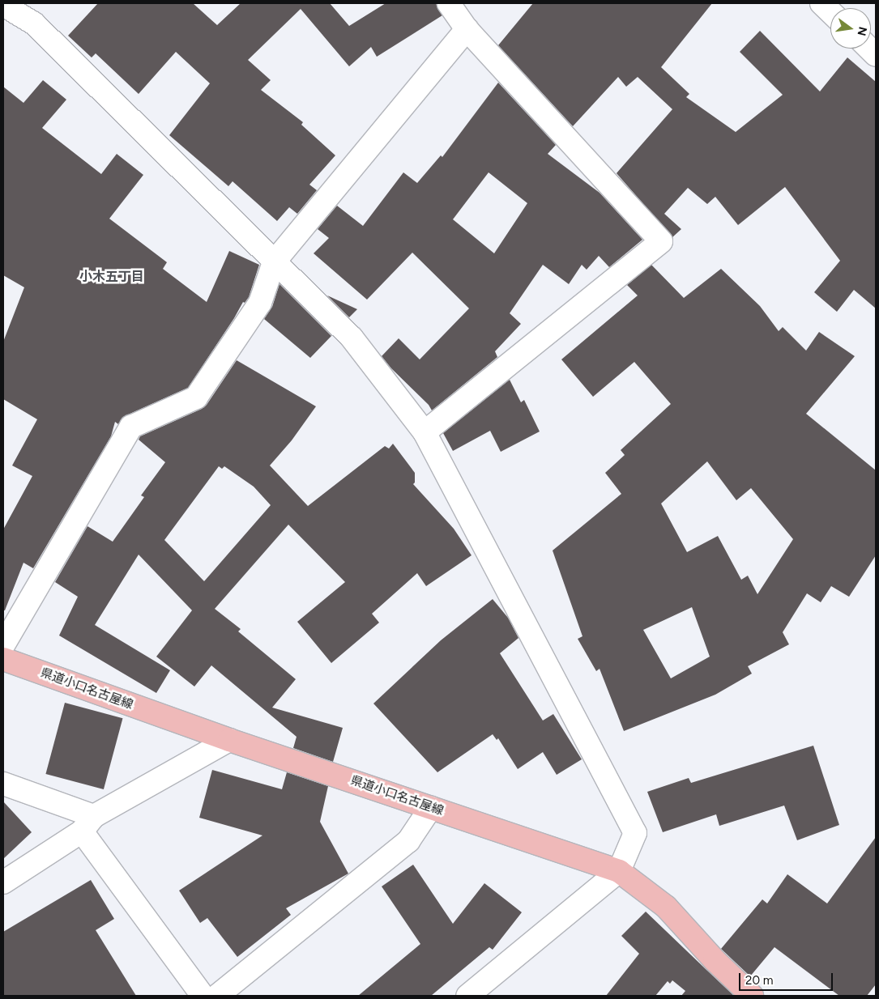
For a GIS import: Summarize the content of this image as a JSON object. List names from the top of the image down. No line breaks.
{"streets":{"main road":["県道小口名古屋線"]},"districts":["小木五丁目"],"scale_bar":"20 m","north":"right"}
